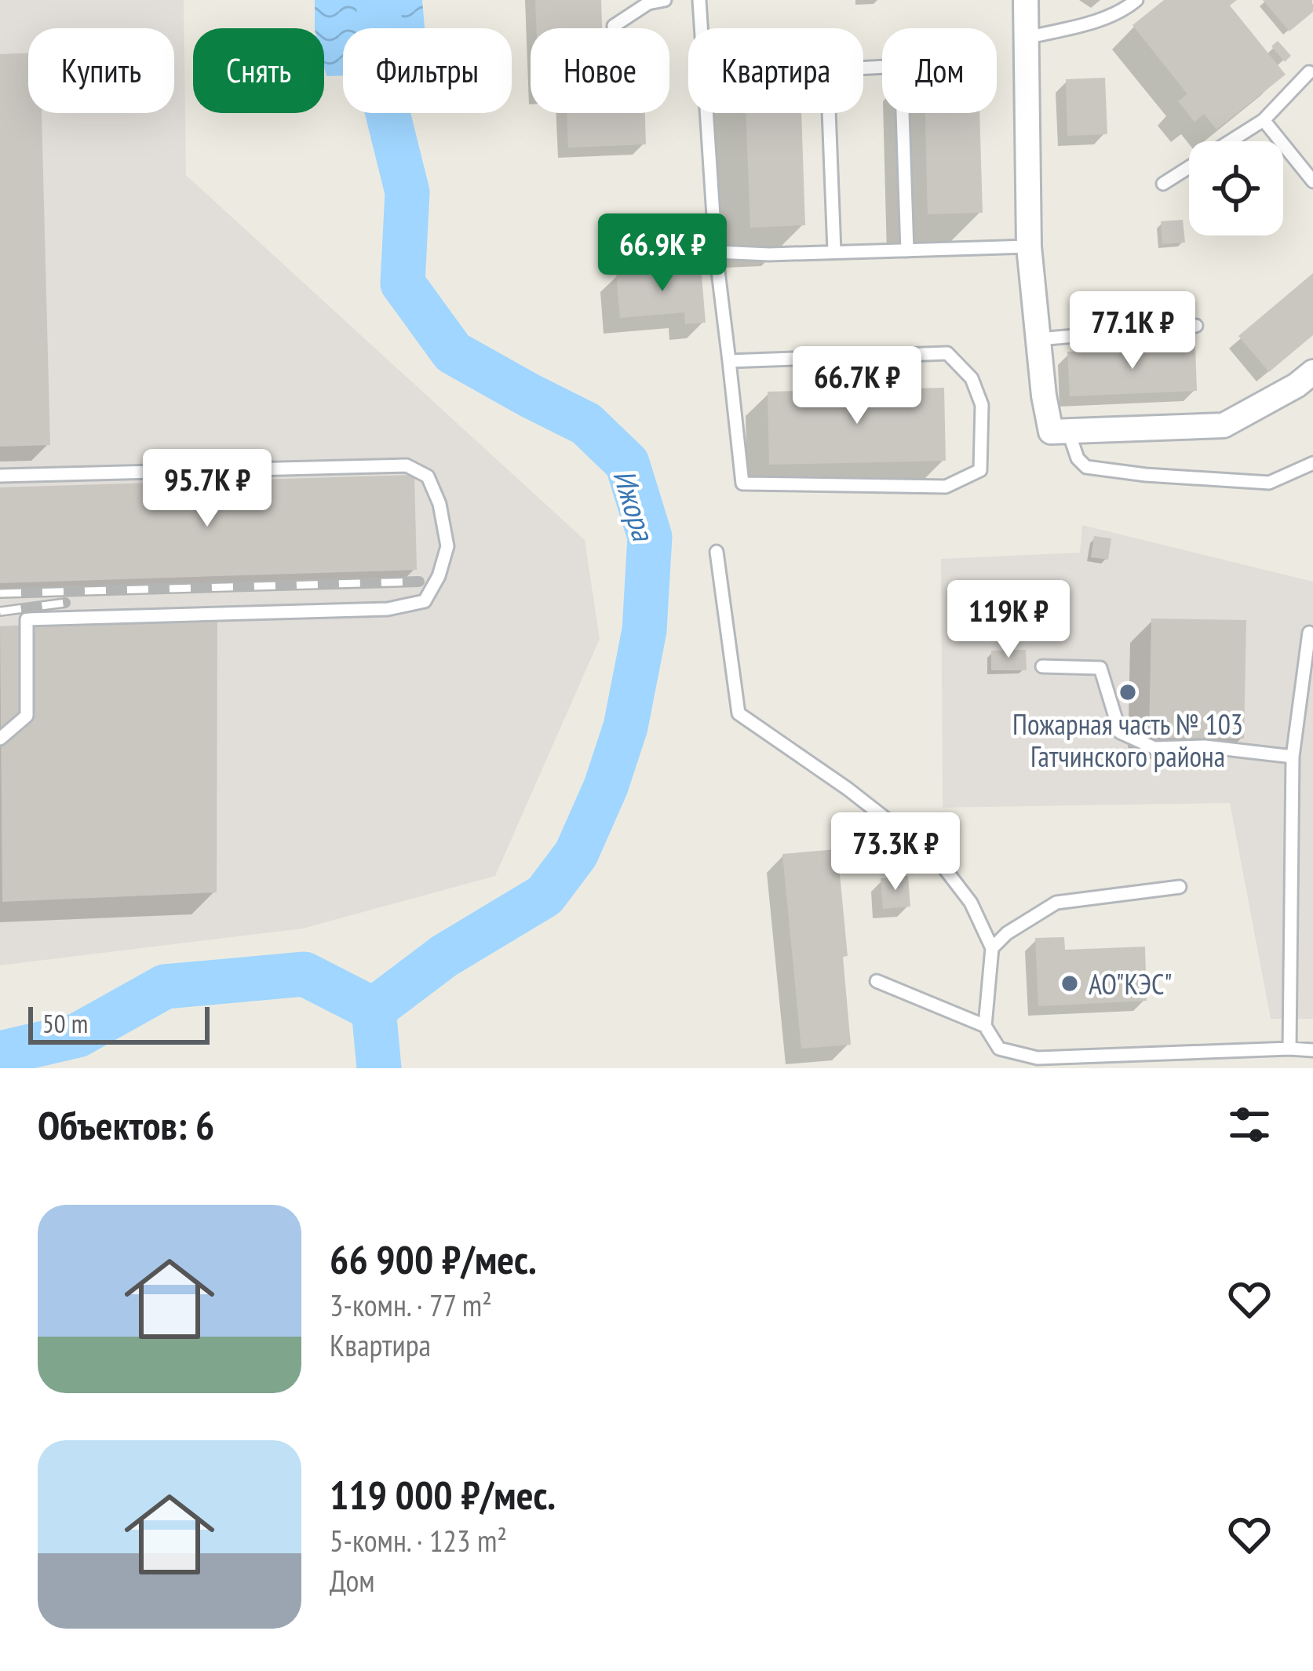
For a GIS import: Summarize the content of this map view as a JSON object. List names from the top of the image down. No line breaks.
{"water":["Ижора"],"places":["Пожарная часть № 103 Гатчинского района","АО\"КЭС\""],"scale_bar":"50 m","page":{"chip":["Купить","Снять","Фильтры","Новое","Квартира","Дом"],"price":["66.9K ₽","77.1K ₽","66.7K ₽","95.7K ₽","119K ₽","73.3K ₽"],"scale":"50 m","heading":"Объектов: 6","list":[{"name":"66 900 ₽/мес.","note":"3-комн. · 77 m² · Квартира"},{"name":"119 000 ₽/мес.","note":"5-комн. · 123 m² · Дом"}]}}
